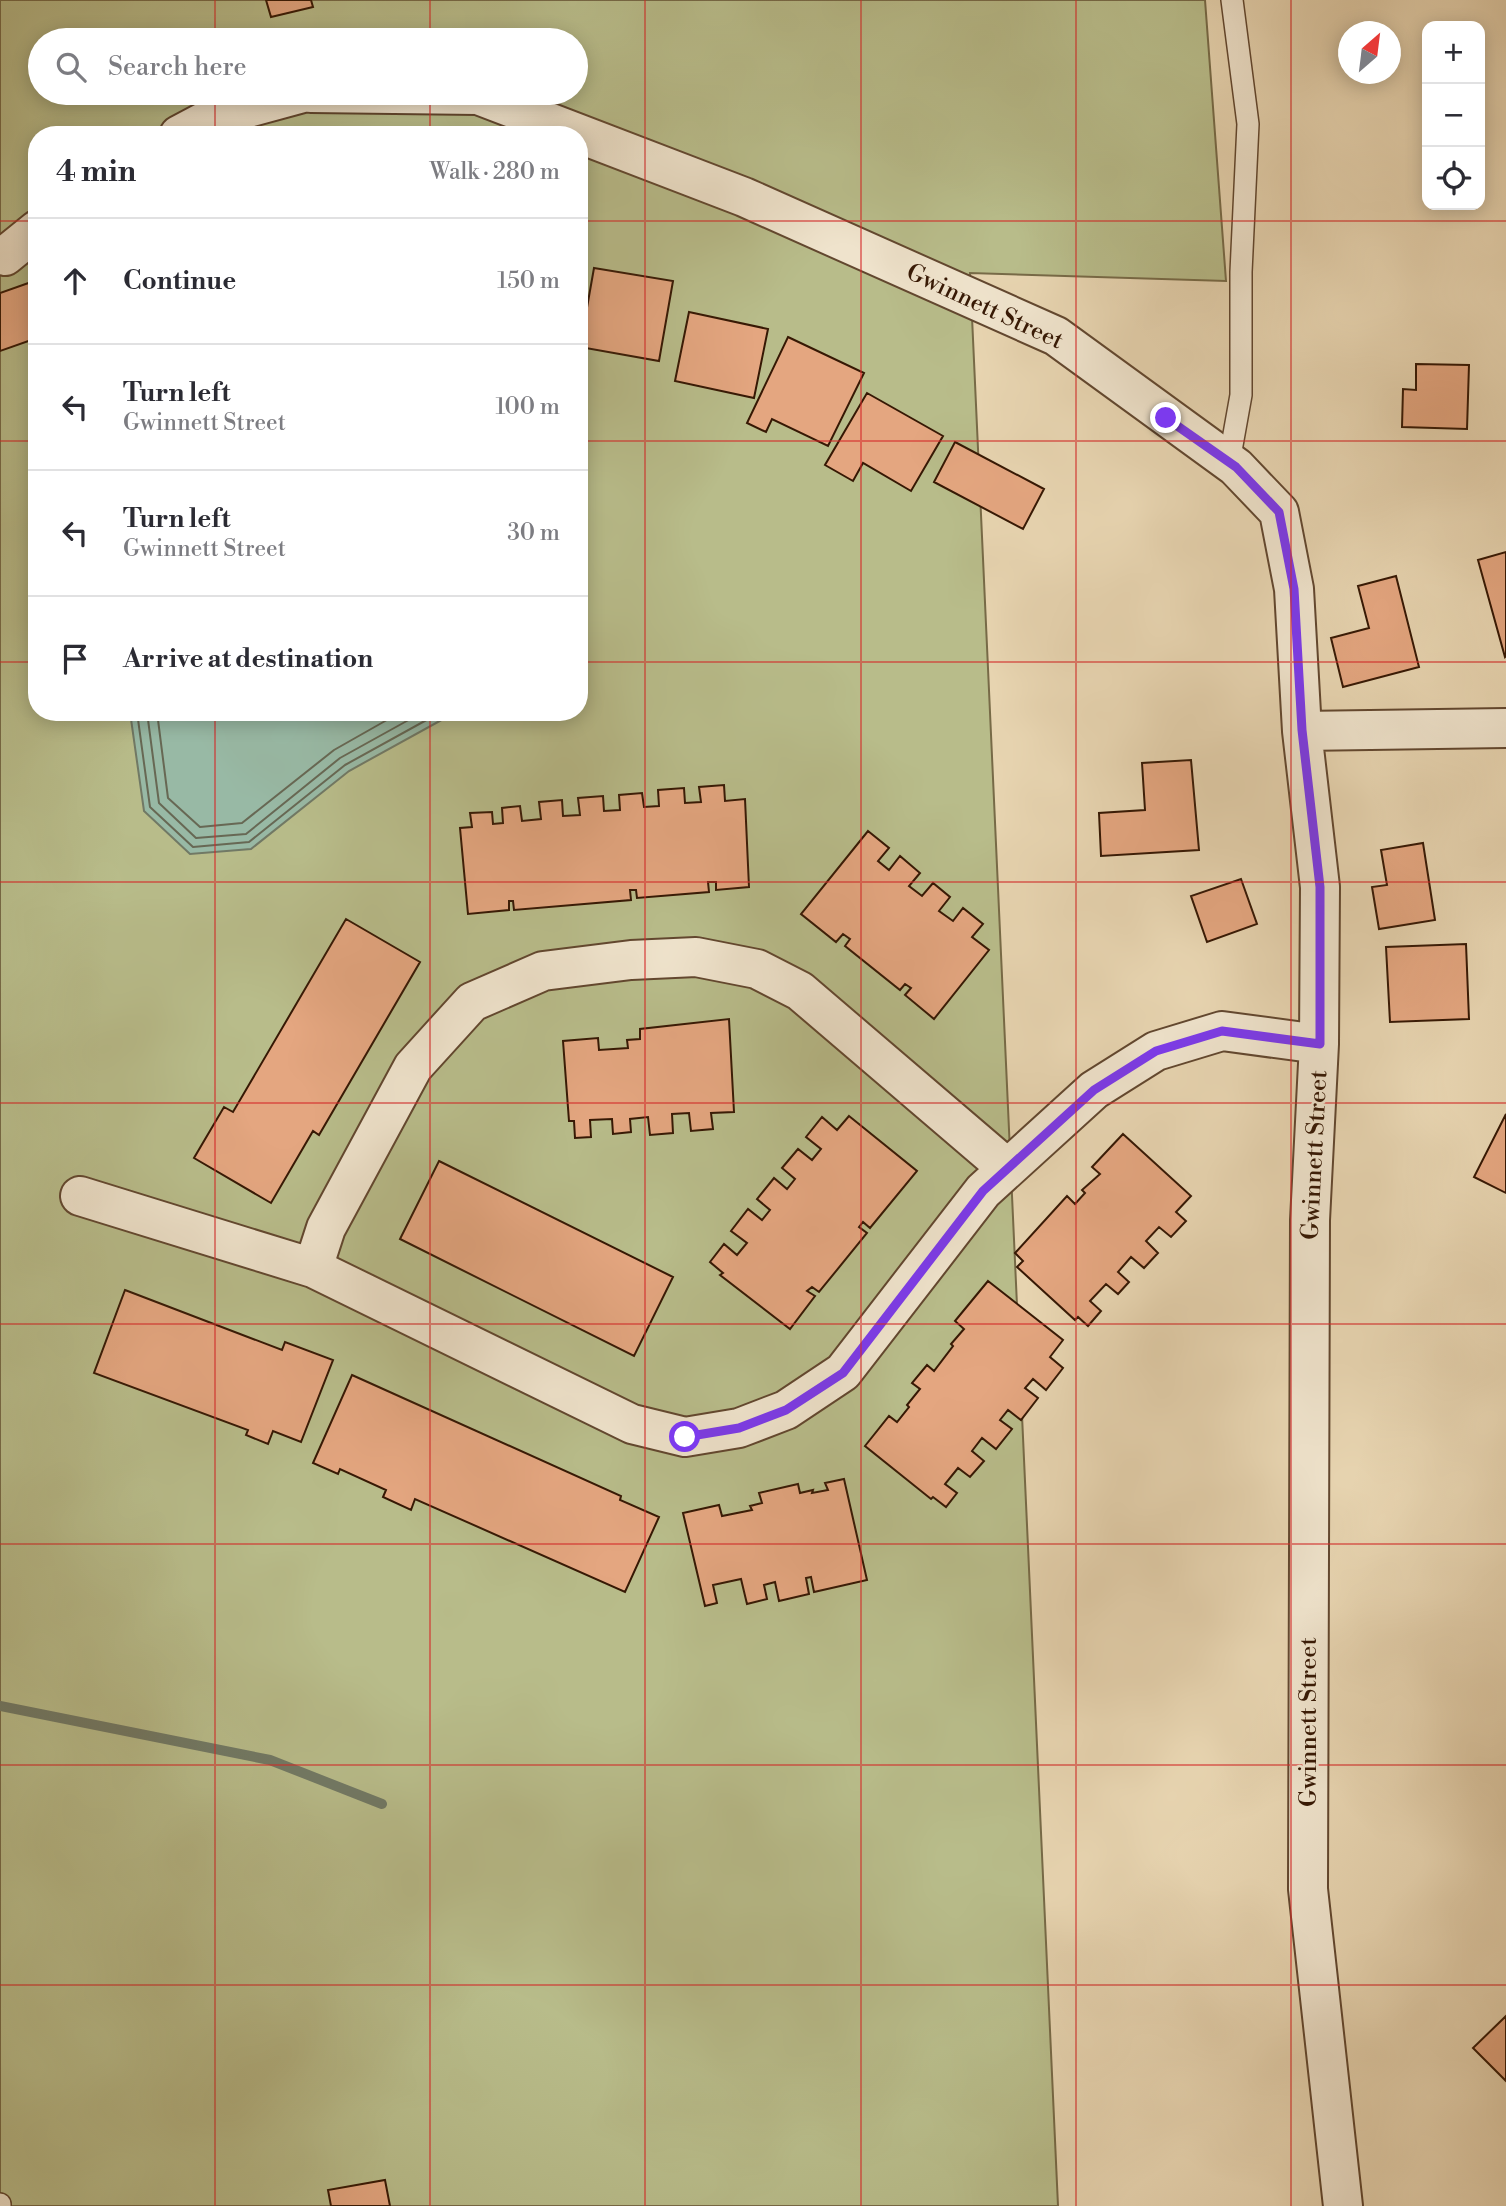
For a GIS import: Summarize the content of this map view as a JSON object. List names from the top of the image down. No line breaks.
{"streets":{"street":["Gwinnett Street"]},"north":"top right","page":{"map_buttons":["+","−"],"search":"Search here","heading":["4 min","Walk · 280 m"],"list":[["Continue","150 m"],["Turn left","Gwinnett Street","100 m"],["Turn left","Gwinnett Street","30 m"],"Arrive at destination"]}}
